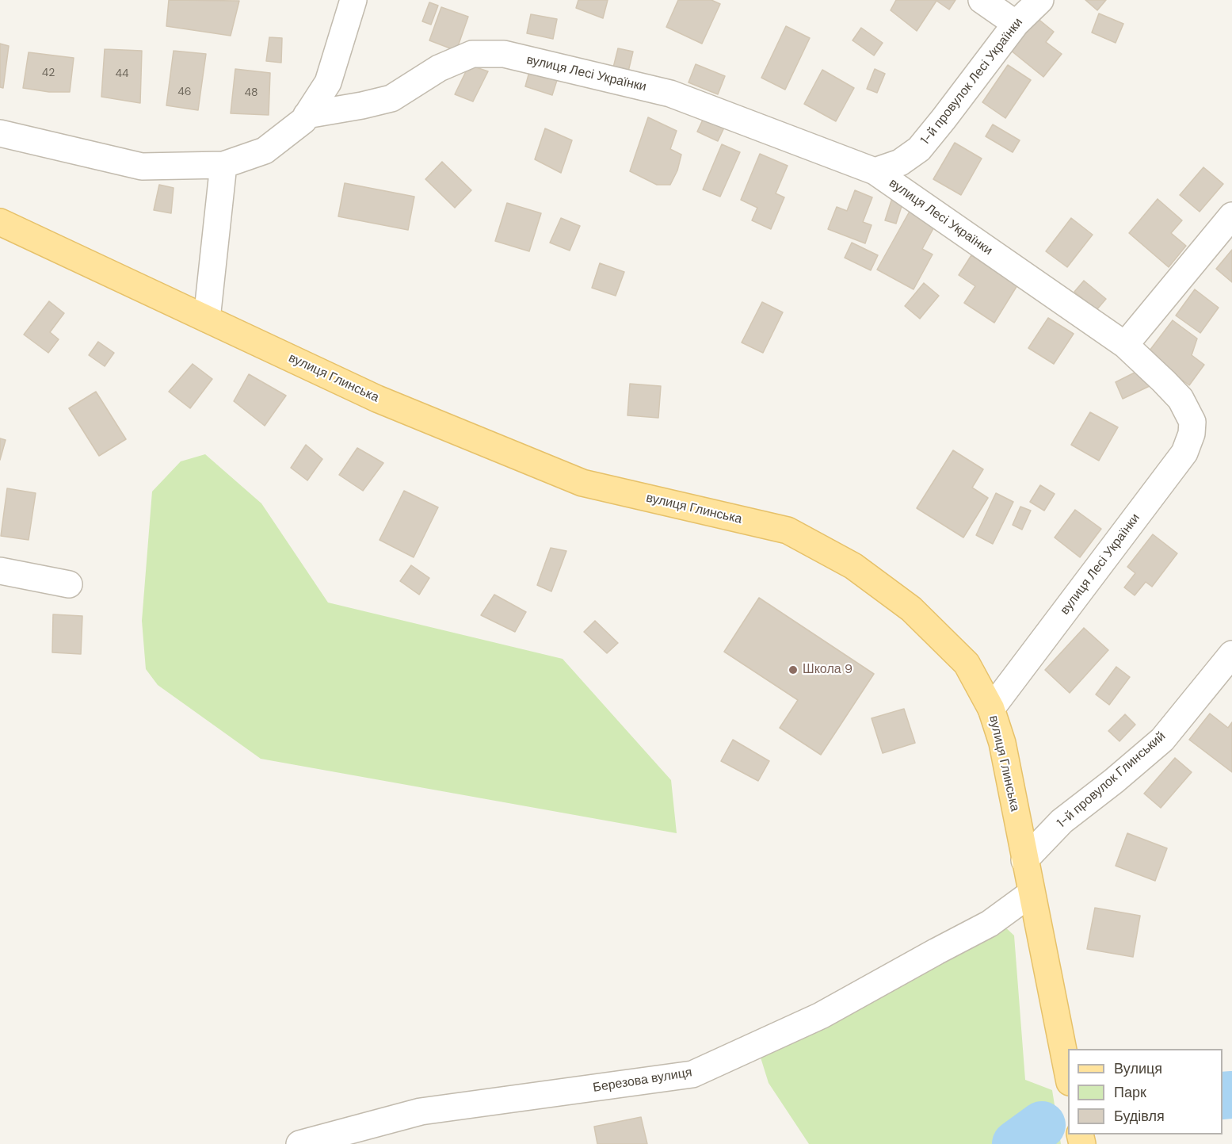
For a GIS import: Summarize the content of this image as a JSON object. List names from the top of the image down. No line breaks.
{"streets":{"main road":["вулиця Глинська"],"street":["вулиця Лесі Українки","1-й провулок Лесі Українки","1-й провулок Глинський","Березова вулиця"]},"crossings":[["вулиця Лесі Українки","1-й провулок Лесі Українки"],["вулиця Лесі Українки","вулиця Глинська"],["вулиця Глинська","1-й провулок Глинський"],["вулиця Глинська","Березова вулиця"]],"places":["Школа 9"],"house_numbers":["42","44","46","48"],"legend":["Вулиця","Парк","Будівля"]}
